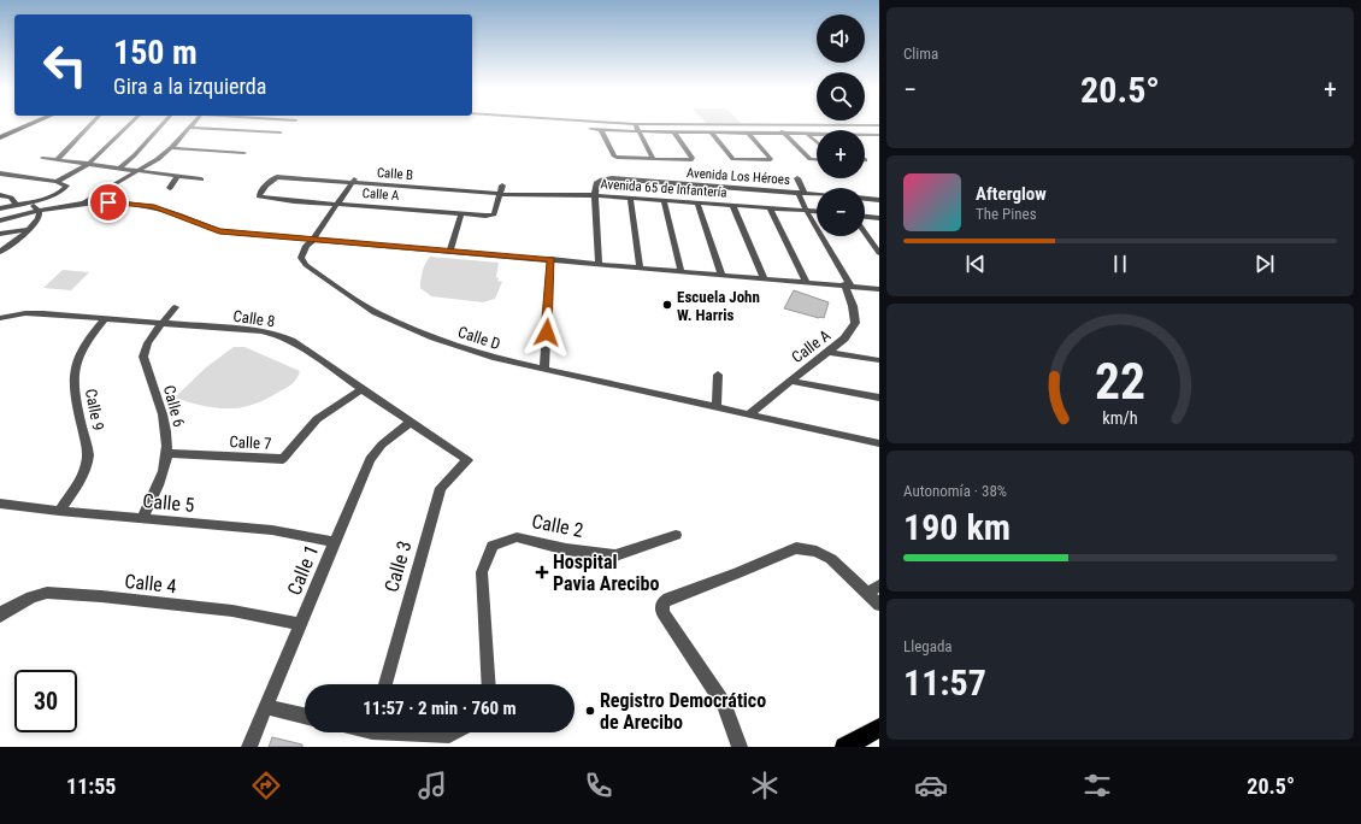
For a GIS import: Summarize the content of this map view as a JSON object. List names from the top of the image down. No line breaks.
{"streets":{"street":["Calle B","Avenida Los Héroes","Avenida 65 de Infantería","Calle A","Calle 8","Calle D","Calle 6","Calle 9","Calle 7","Calle 5","Calle 2","Calle 3","Calle 1","Calle 4"]},"crossings":[["Calle B","Avenida 65 de Infantería"],["Calle B","Calle A"],["Calle B","Calle D"],["Avenida Los Héroes","Avenida 65 de Infantería"],["Avenida 65 de Infantería","Calle A"],["Calle A","Calle D"],["Calle 8","Calle 6"],["Calle 8","Calle 9"],["Calle 8","Calle 7"],["Calle 8","Calle 3"],["Calle 8","Calle 1"],["Calle 6","Calle 7"],["Calle 6","Calle 5"],["Calle 9","Calle 5"],["Calle 5","Calle 1"],["Calle 1","Calle 4"]],"places":{"other":["Escuela John W. Harris","Registro Democrático de Arecibo"],"health":["Hospital Pavia Arecibo"]},"page":{"tile":["Clima",["Autonomía · 38%","190 km"],["Llegada","11:57"]],"map_buttons":["+","−"],"turn":["150 m","Gira a la izquierda"],"heat":["−","20.5°","+"],"song":["Afterglow","The Pines"],"limit":"30","trip":"11:57 · 2 min · 760 m","tabs":["11:55","20.5°"],"gauge":["22","km/h"]}}
